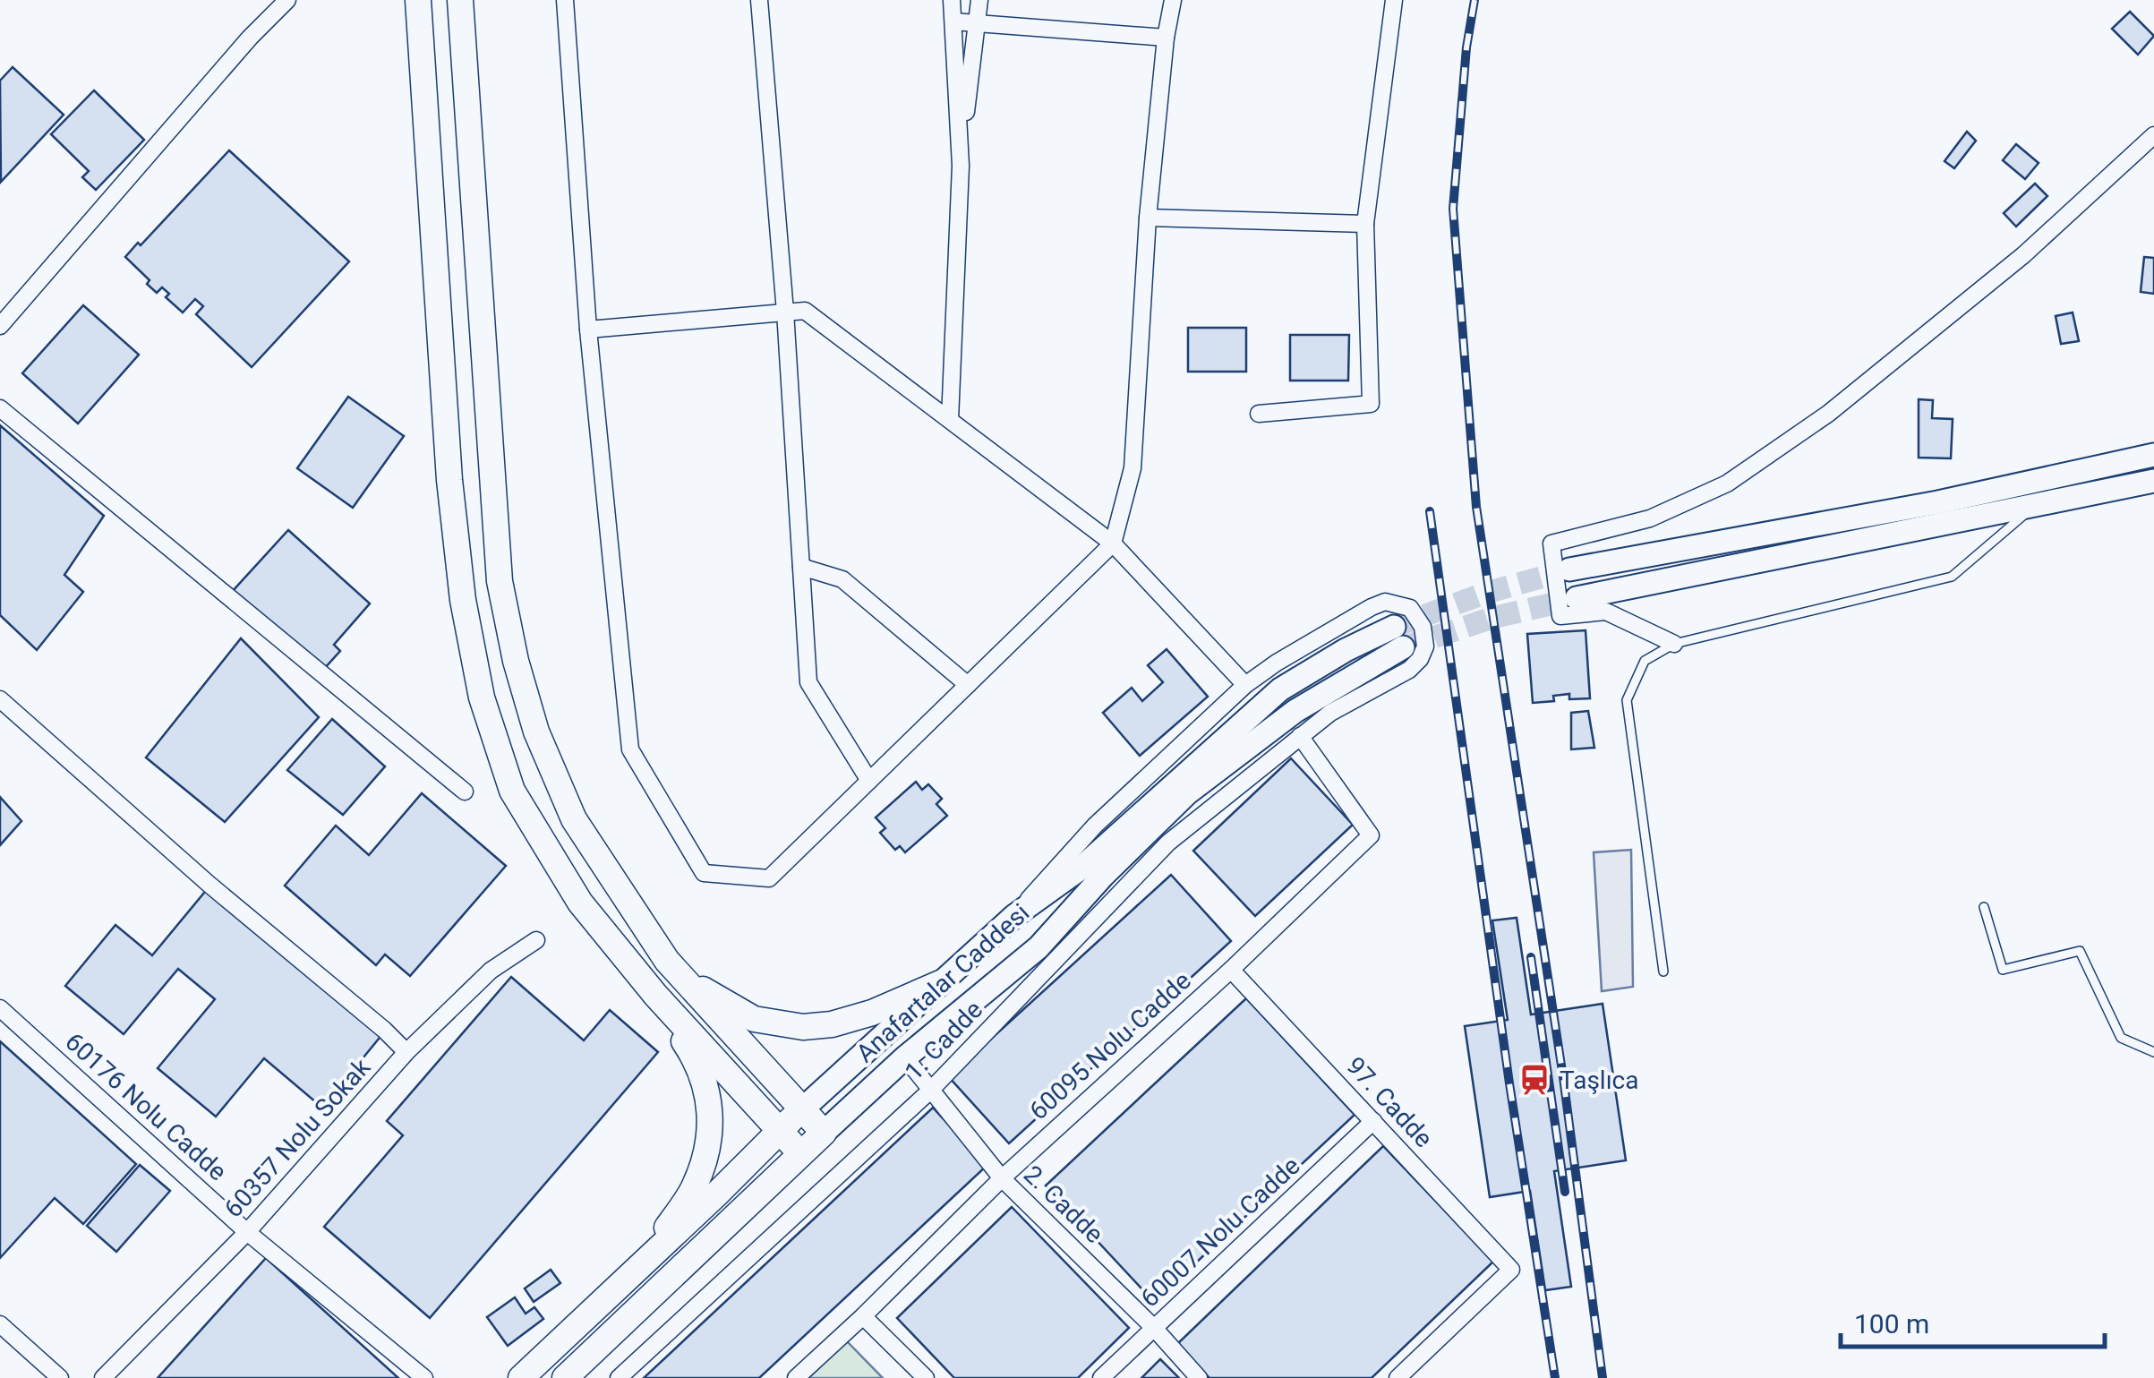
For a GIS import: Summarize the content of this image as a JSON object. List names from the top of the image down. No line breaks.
{"streets":{"main road":["Anafartalar Caddesi"],"street":["1. Cadde","60095 Nolu Cadde","97. Cadde","60176 Nolu Cadde","60357 Nolu Sokak","2. Cadde","60007 Nolu Cadde"]},"crossings":[["Anafartalar Caddesi","2. Cadde"],["1. Cadde","60095 Nolu Cadde"],["1. Cadde","2. Cadde"],["60095 Nolu Cadde","97. Cadde"],["60095 Nolu Cadde","2. Cadde"],["97. Cadde","60007 Nolu Cadde"],["60176 Nolu Cadde","60357 Nolu Sokak"],["2. Cadde","60007 Nolu Cadde"]],"places":{"station":["Taşlıca"]},"scale_bar":"100 m"}
